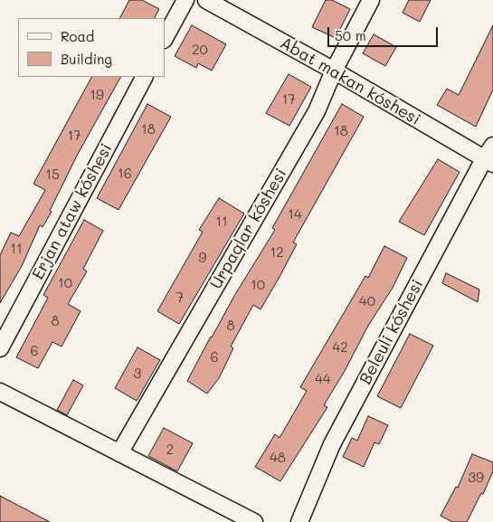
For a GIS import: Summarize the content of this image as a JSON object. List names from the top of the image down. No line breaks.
{"streets":{"street":["Abat makan kóshesi","Erjan ataw kóshesi","Urpaqlar kóshesi","Beleuli kóshesi"]},"crossings":[["Abat makan kóshesi","Urpaqlar kóshesi"],["Abat makan kóshesi","Beleuli kóshesi"]],"house_numbers":["20","19","17","18","18","17","16","15","14","11","11","12","9","10","10","7","40","8","8","42","6","6","3","44","2","48","39"],"legend":["Road","Building"],"scale_bar":"50 m"}
